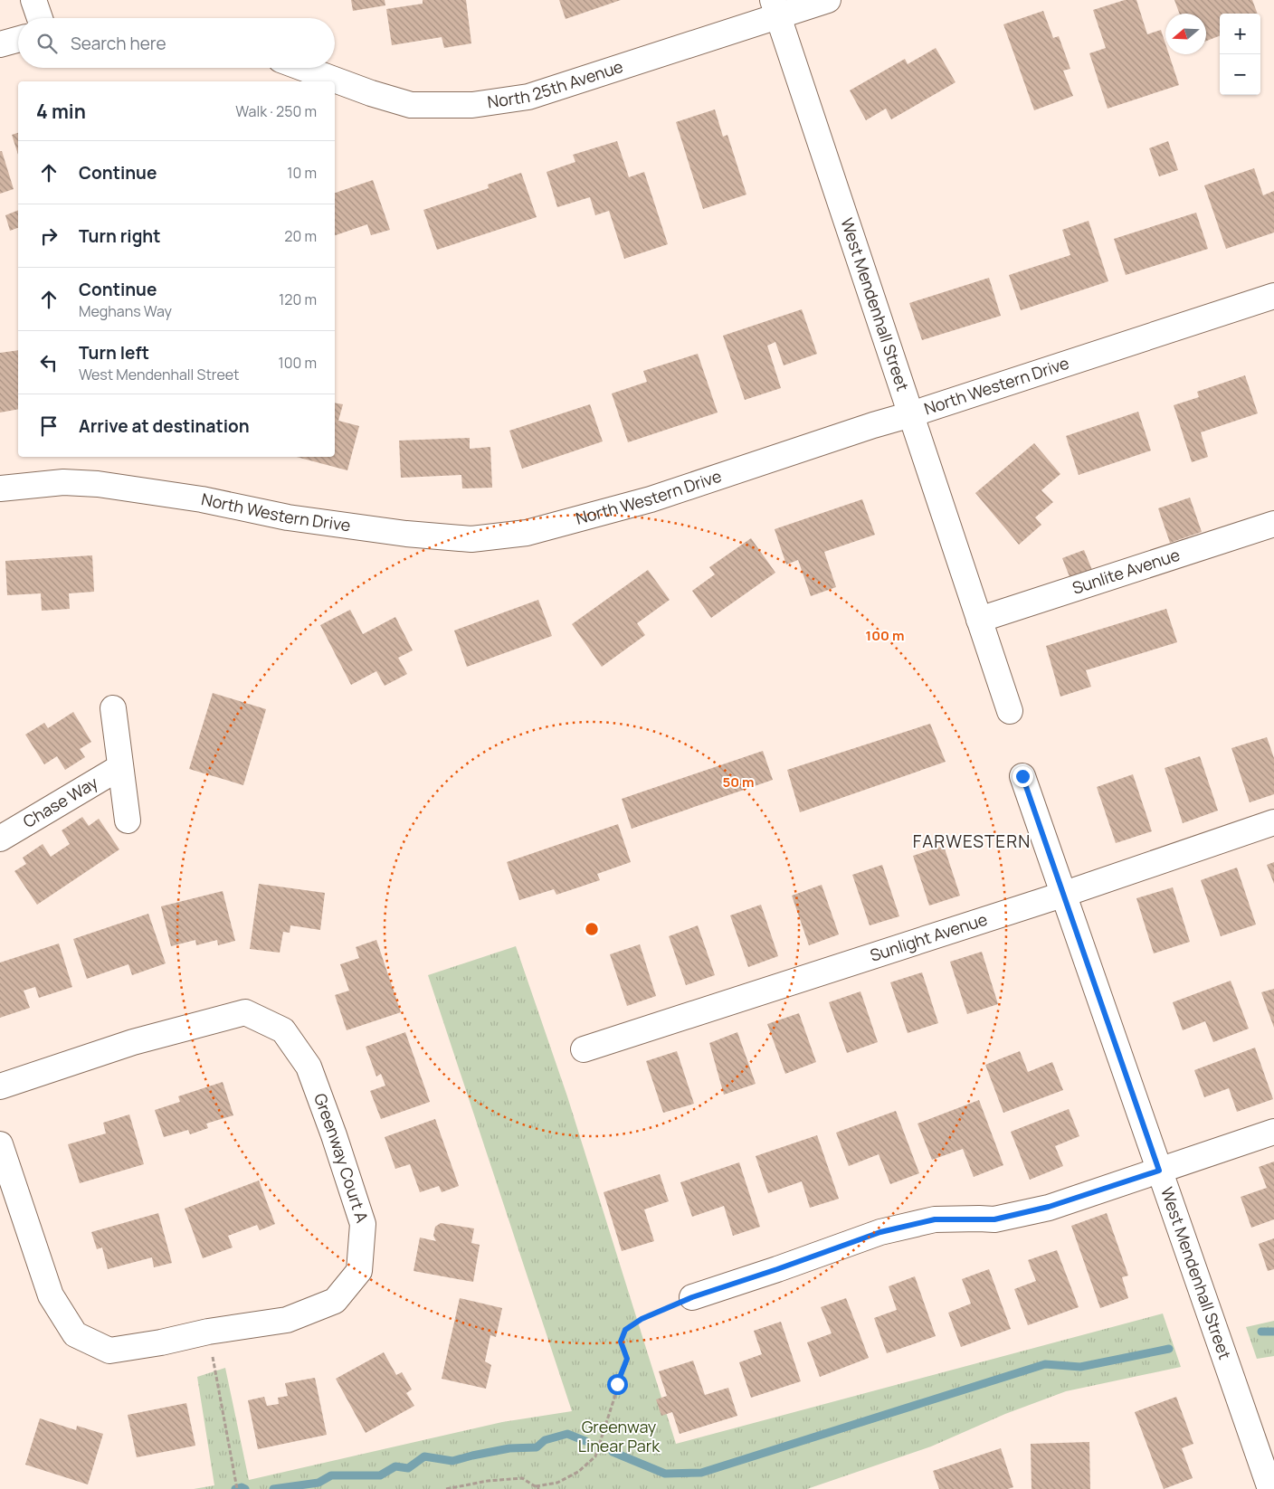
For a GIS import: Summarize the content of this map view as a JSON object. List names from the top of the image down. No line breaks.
{"streets":{"street":["North 25th Avenue","West Mendenhall Street","North Western Drive","Sunlite Avenue","Chase Way","Sunlight Avenue","Greenway Court A"]},"crossings":[["North 25th Avenue","West Mendenhall Street"],["West Mendenhall Street","North Western Drive"],["West Mendenhall Street","Sunlite Avenue"],["West Mendenhall Street","Sunlight Avenue"]],"districts":["FARWESTERN"],"parks":["Greenway Linear Park"],"north":"left","page":{"map_buttons":["+","−"],"search":"Search here","heading":["4 min","Walk · 250 m"],"list":[["Continue","10 m"],["Turn right","20 m"],["Continue","Meghans Way","120 m"],["Turn left","West Mendenhall Street","100 m"],"Arrive at destination"]},"rings":["100 m","50 m"]}
